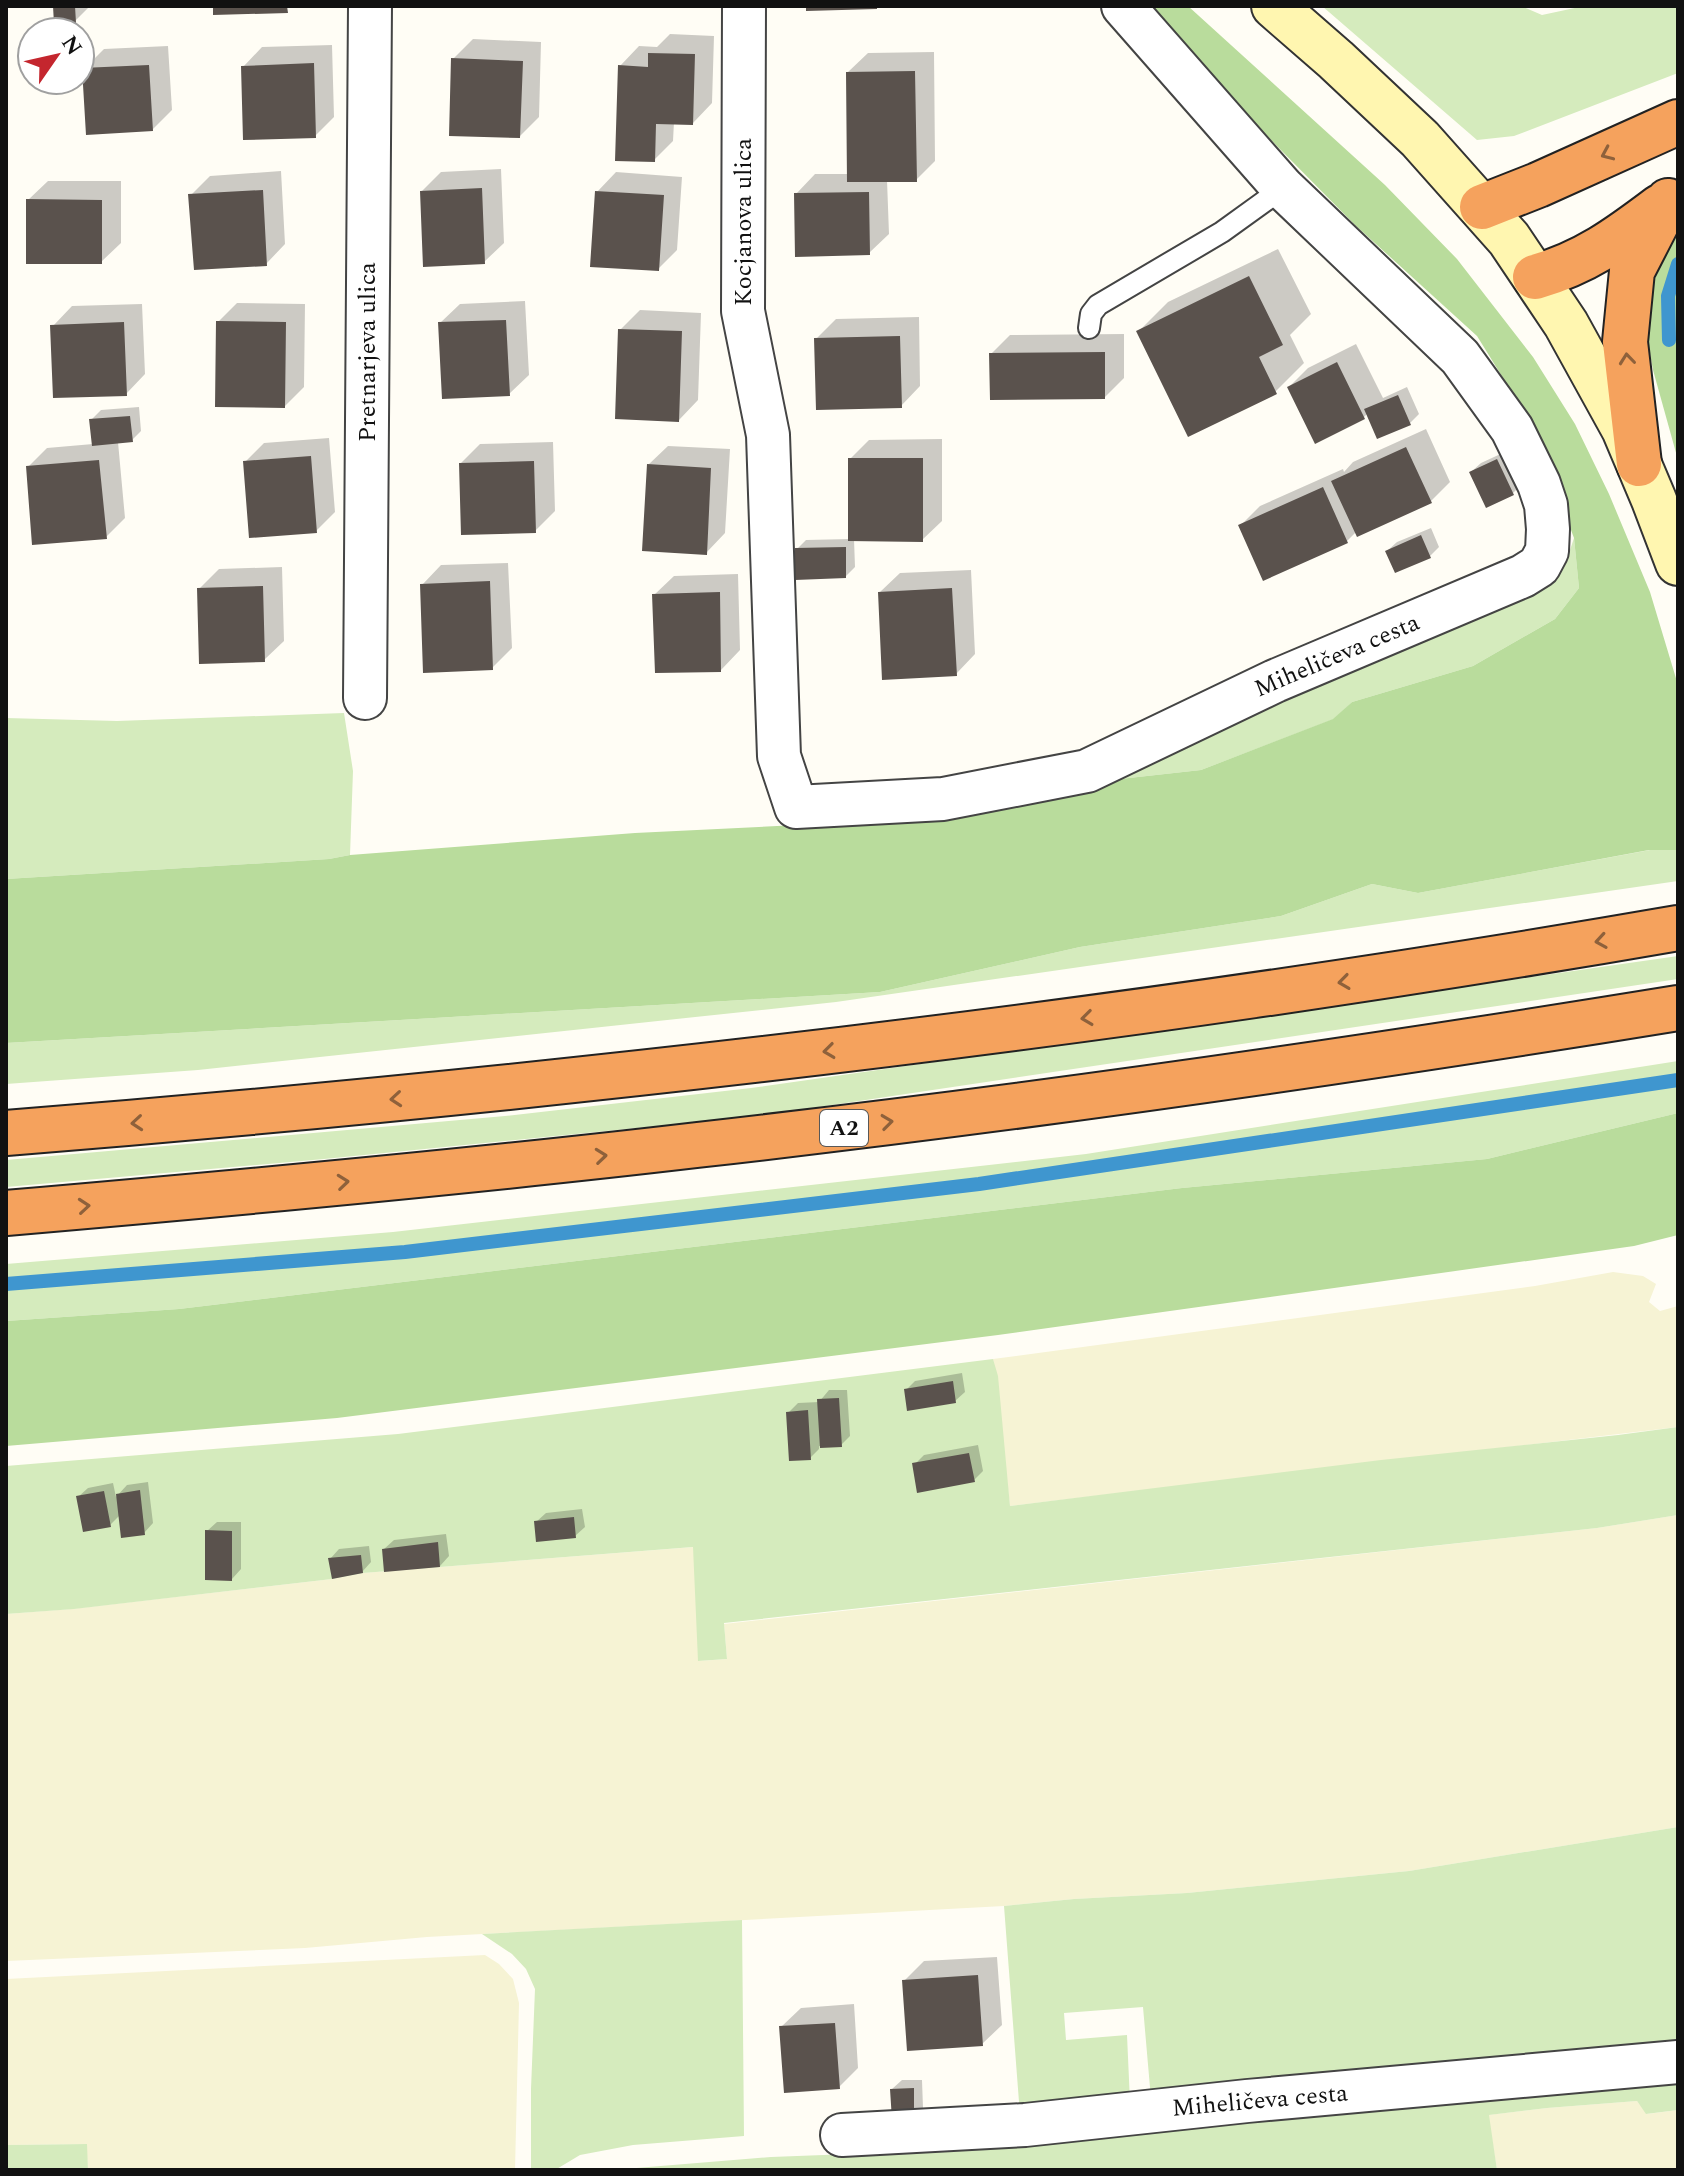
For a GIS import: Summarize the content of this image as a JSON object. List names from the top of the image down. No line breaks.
{"streets":{"highway":["A2"],"street":["Kocjanova ulica","Pretnarjeva ulica","Miheličeva cesta"]},"crossings":[["Kocjanova ulica","Miheličeva cesta"]],"north":"top right"}
